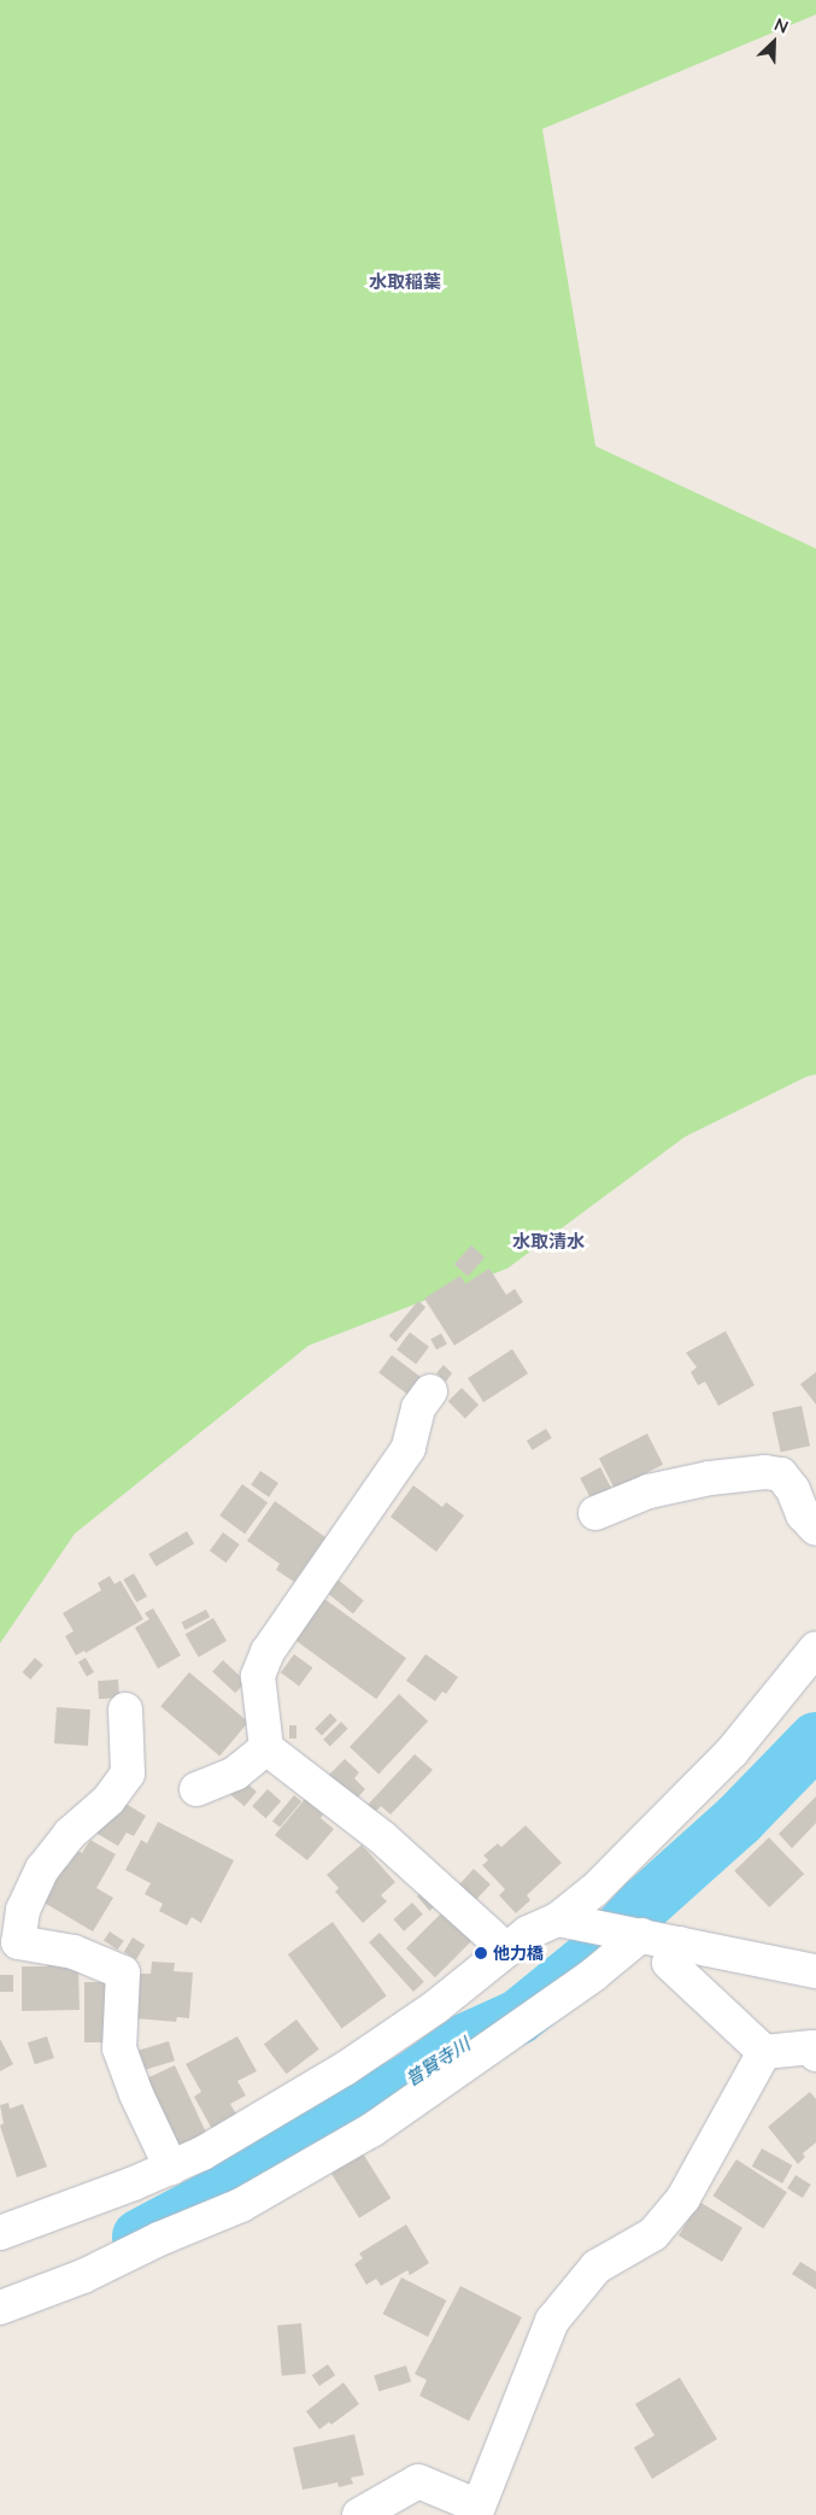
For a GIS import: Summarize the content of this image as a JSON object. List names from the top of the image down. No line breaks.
{"districts":["水取稲葉","水取清水"],"water":["普賢寺川"],"places":["他力橋"],"north":"top right"}
